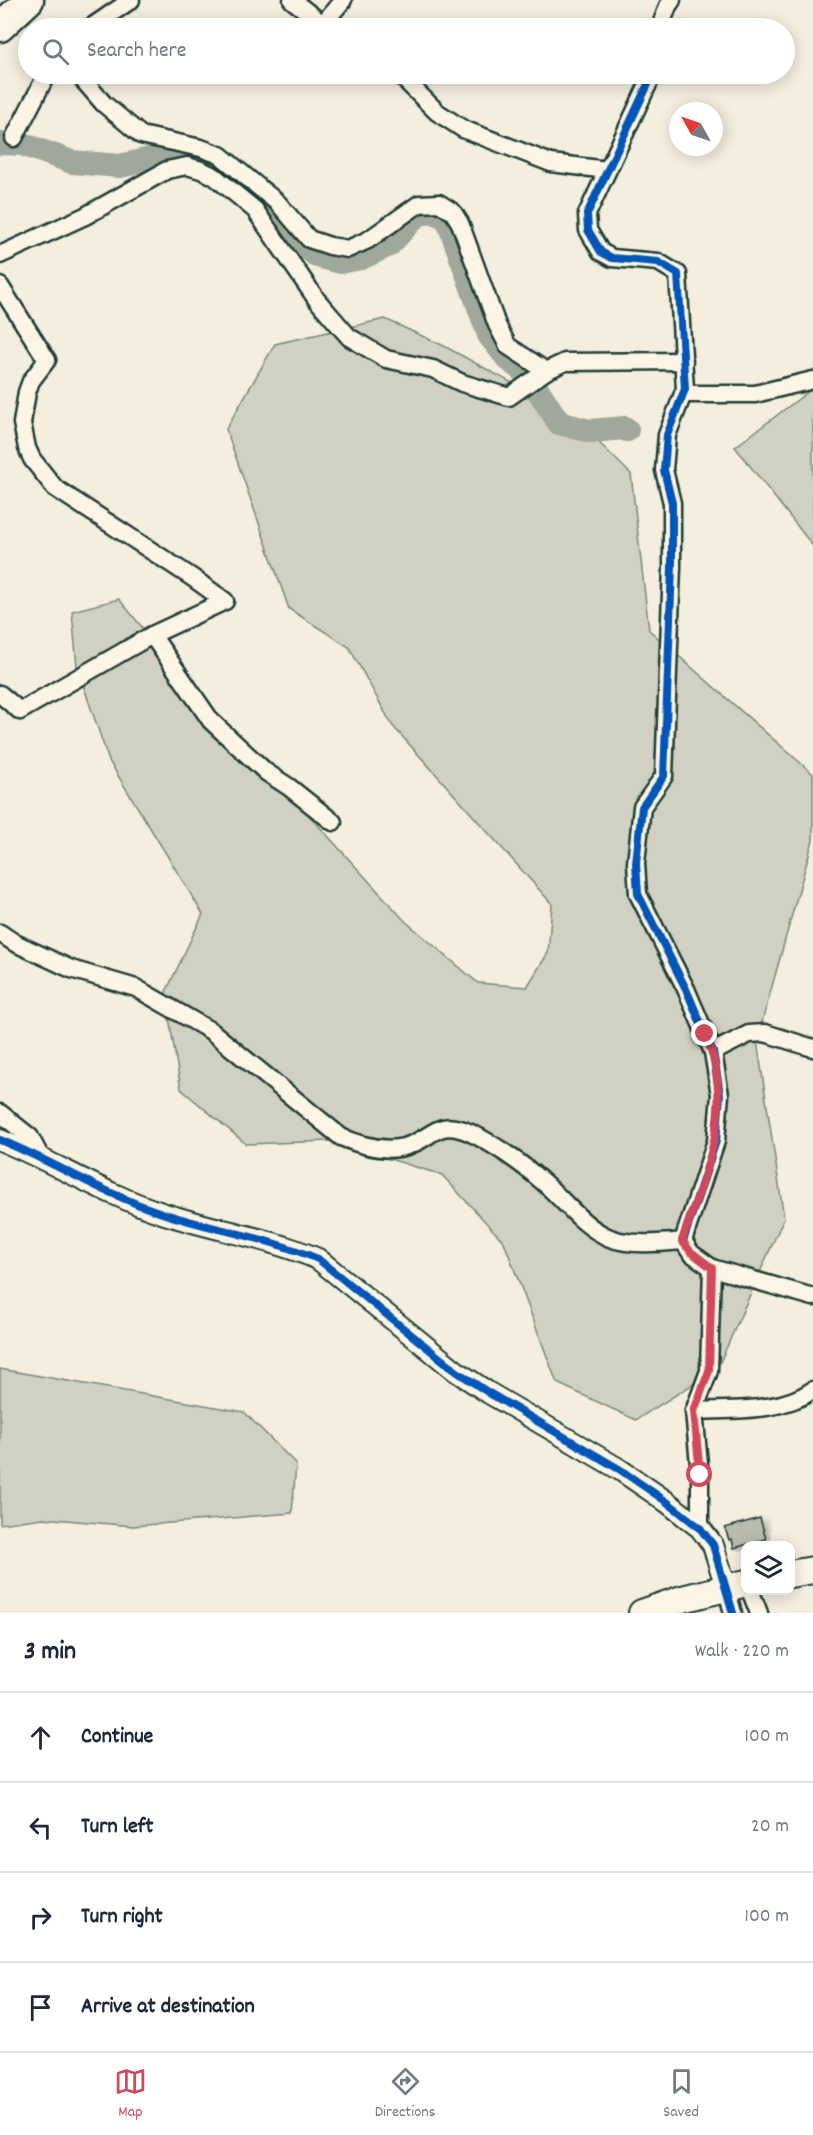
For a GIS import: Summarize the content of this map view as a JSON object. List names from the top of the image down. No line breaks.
{"north":"top left","page":{"search":"Search here","heading":["3 min","Walk · 220 m"],"list":[["Continue","100 m"],["Turn left","20 m"],["Turn right","100 m"],"Arrive at destination"],"nav":["Map","Directions","Saved"]}}
